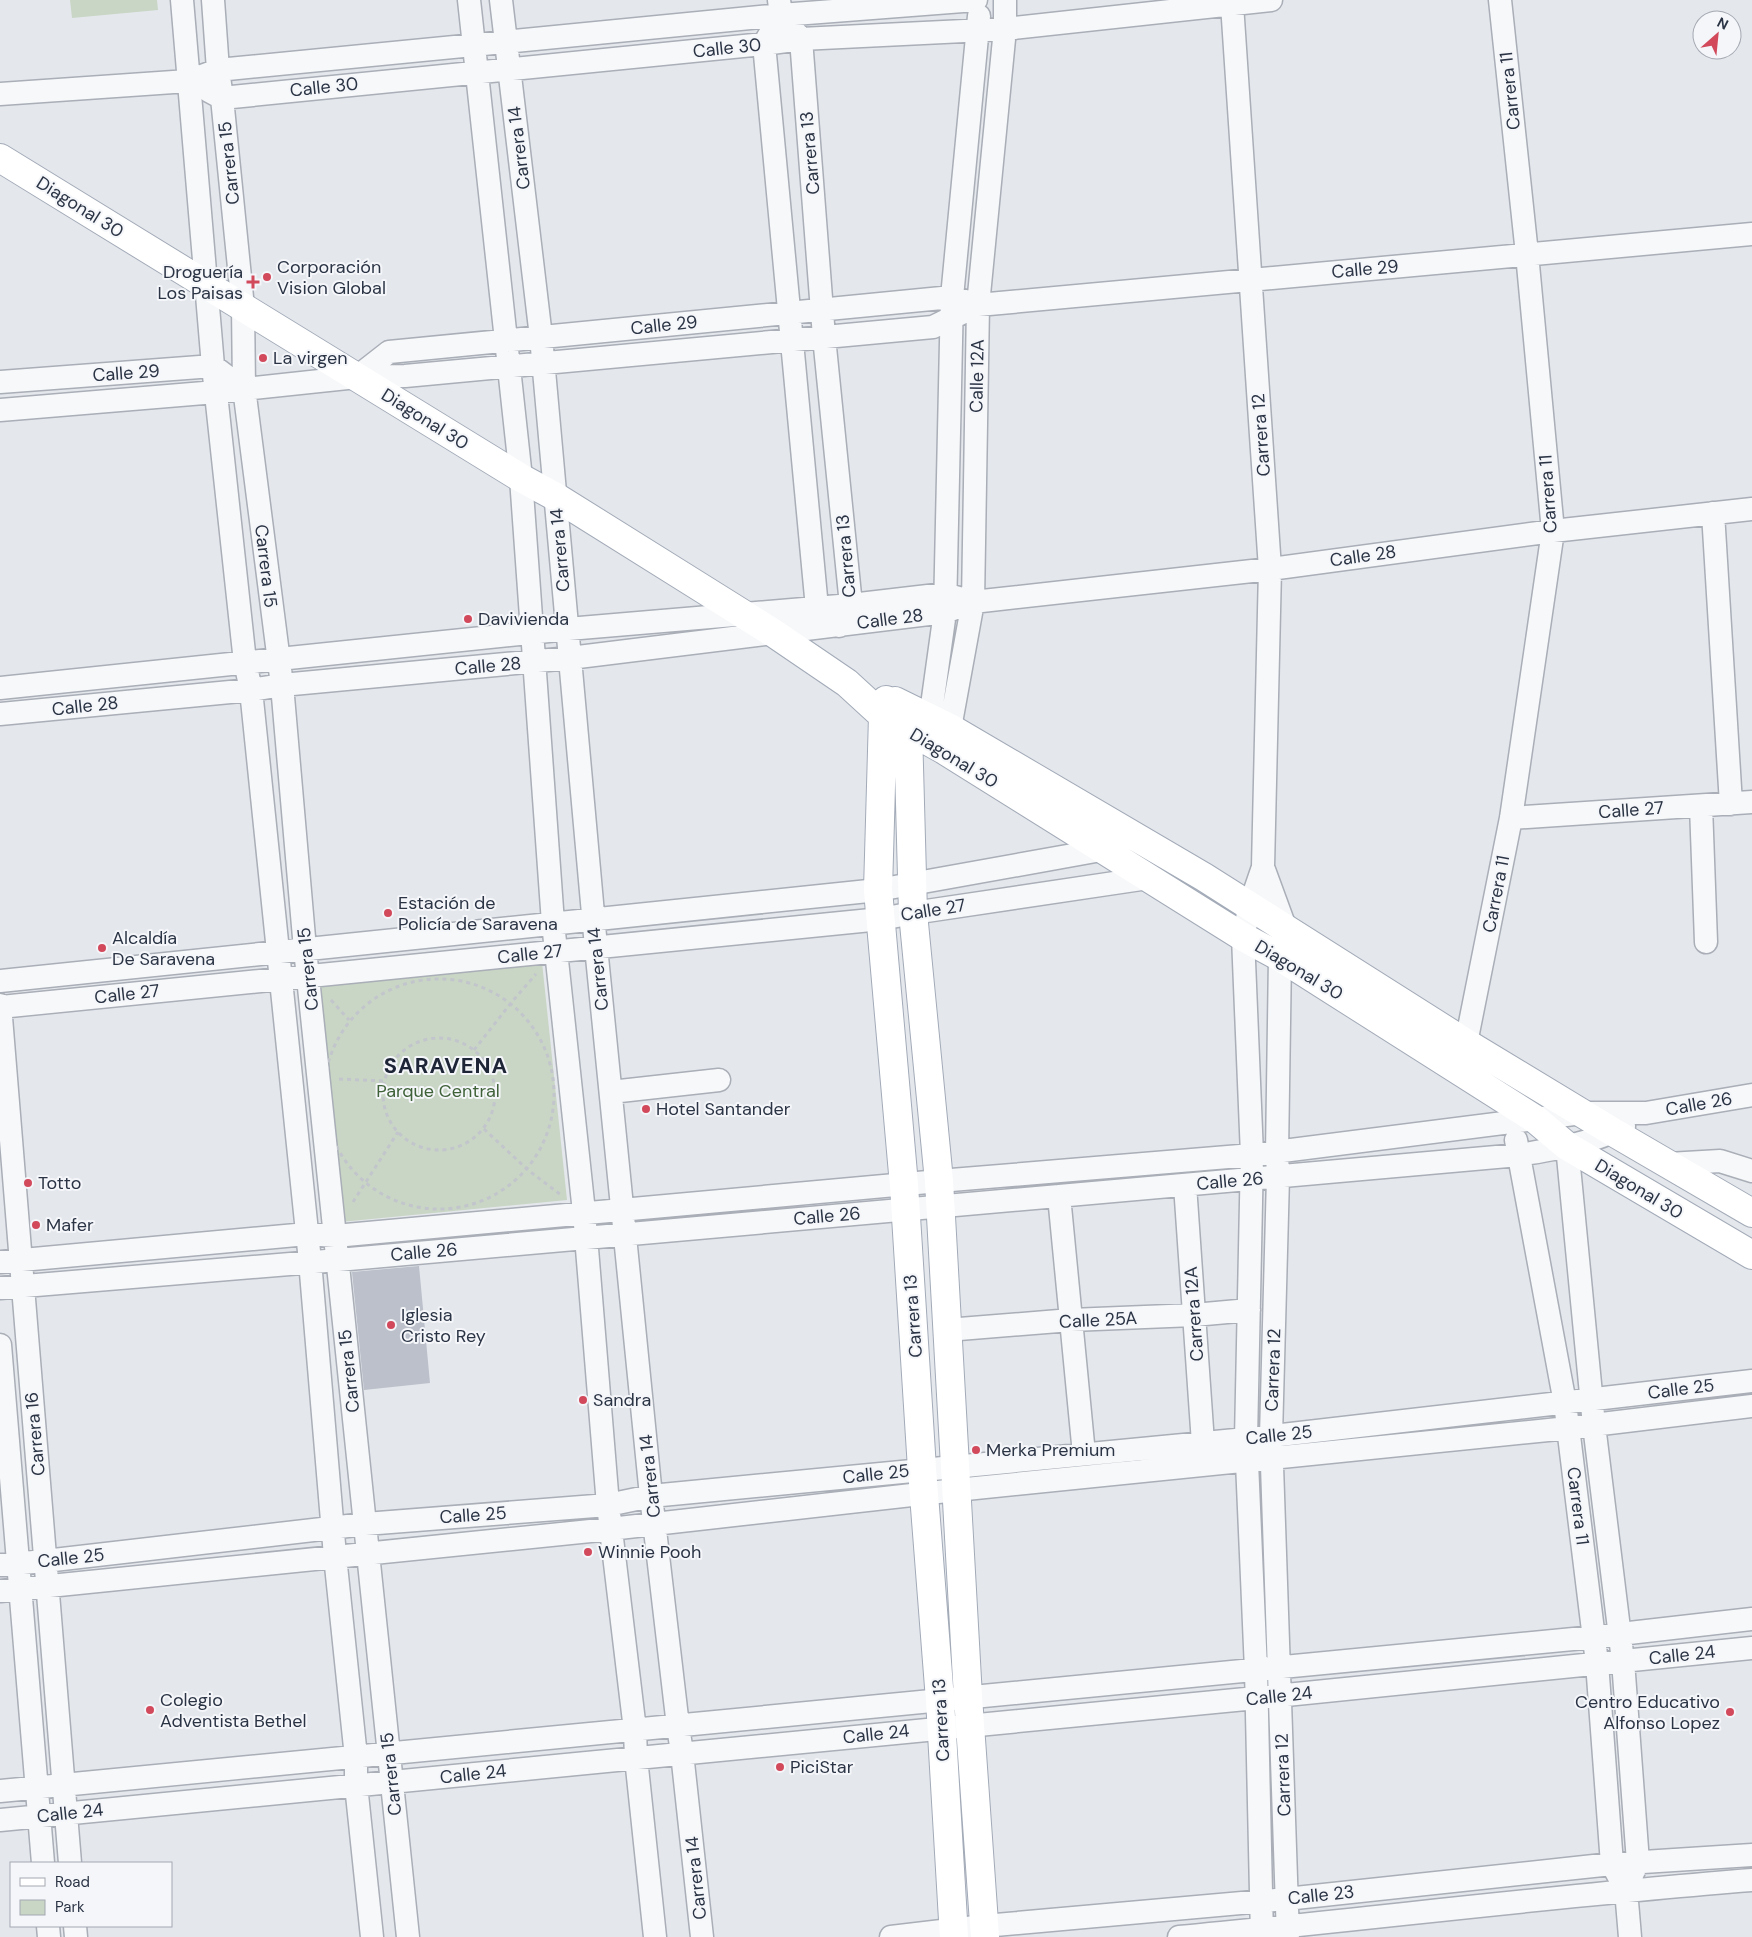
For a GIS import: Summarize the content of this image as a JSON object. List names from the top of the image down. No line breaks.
{"streets":{"main road":["Carrera 13","Diagonal 30"],"street":["Calle 30","Carrera 11","Carrera 14","Carrera 15","Calle 29","Calle 12A","Carrera 12","Calle 28","Calle 27","Calle 26","Carrera 12A","Calle 25A","Calle 25","Carrera 16","Calle 24","Calle 23"]},"crossings":[["Calle 30","Carrera 14"],["Calle 30","Carrera 13"],["Calle 30","Carrera 15"],["Calle 30","Calle 12A"],["Calle 30","Carrera 12"],["Carrera 11","Diagonal 30"],["Carrera 11","Calle 29"],["Carrera 11","Calle 28"],["Carrera 11","Calle 27"],["Carrera 11","Calle 26"],["Carrera 11","Calle 25"],["Carrera 11","Calle 24"],["Carrera 11","Calle 23"],["Carrera 14","Diagonal 30"],["Carrera 14","Calle 29"],["Carrera 14","Calle 28"],["Carrera 14","Calle 27"],["Carrera 14","Calle 26"],["Carrera 14","Calle 25"],["Carrera 14","Calle 24"],["Carrera 13","Diagonal 30"],["Carrera 13","Calle 29"],["Carrera 13","Calle 12A"],["Carrera 13","Calle 28"],["Carrera 13","Calle 27"],["Carrera 13","Calle 26"],["Carrera 13","Calle 25A"],["Carrera 13","Calle 25"],["Carrera 13","Calle 24"],["Carrera 13","Calle 23"],["Carrera 15","Diagonal 30"],["Carrera 15","Calle 29"],["Carrera 15","Calle 28"],["Carrera 15","Calle 27"],["Carrera 15","Calle 26"],["Carrera 15","Calle 25"],["Carrera 15","Calle 24"],["Diagonal 30","Calle 29"],["Diagonal 30","Calle 12A"],["Diagonal 30","Carrera 12"],["Diagonal 30","Calle 28"],["Diagonal 30","Calle 27"],["Diagonal 30","Calle 26"],["Calle 29","Calle 12A"],["Calle 29","Carrera 12"],["Calle 12A","Calle 28"],["Carrera 12","Calle 28"],["Carrera 12","Calle 26"],["Carrera 12","Calle 25A"],["Carrera 12","Calle 25"],["Carrera 12","Calle 24"],["Carrera 12","Calle 23"],["Calle 27","Carrera 16"],["Calle 26","Carrera 12A"],["Calle 26","Carrera 16"],["Carrera 12A","Calle 25A"],["Carrera 12A","Calle 25"],["Calle 25","Carrera 16"],["Carrera 16","Calle 24"]],"districts":["SARAVENA"],"parks":["Parque Central"],"places":{"other":["Corporación Vision Global","La virgen","Davivienda","Estación de Policía de Saravena","Alcaldía De Saravena","Hotel Santander","Totto","Mafer","Iglesia Cristo Rey","Sandra","Merka Premium","Winnie Pooh","Colegio Adventista Bethel","Centro Educativo Alfonso Lopez","PiciStar"],"health":["Droguería Los Paisas"]},"legend":["Road","Park"],"north":"top right"}
